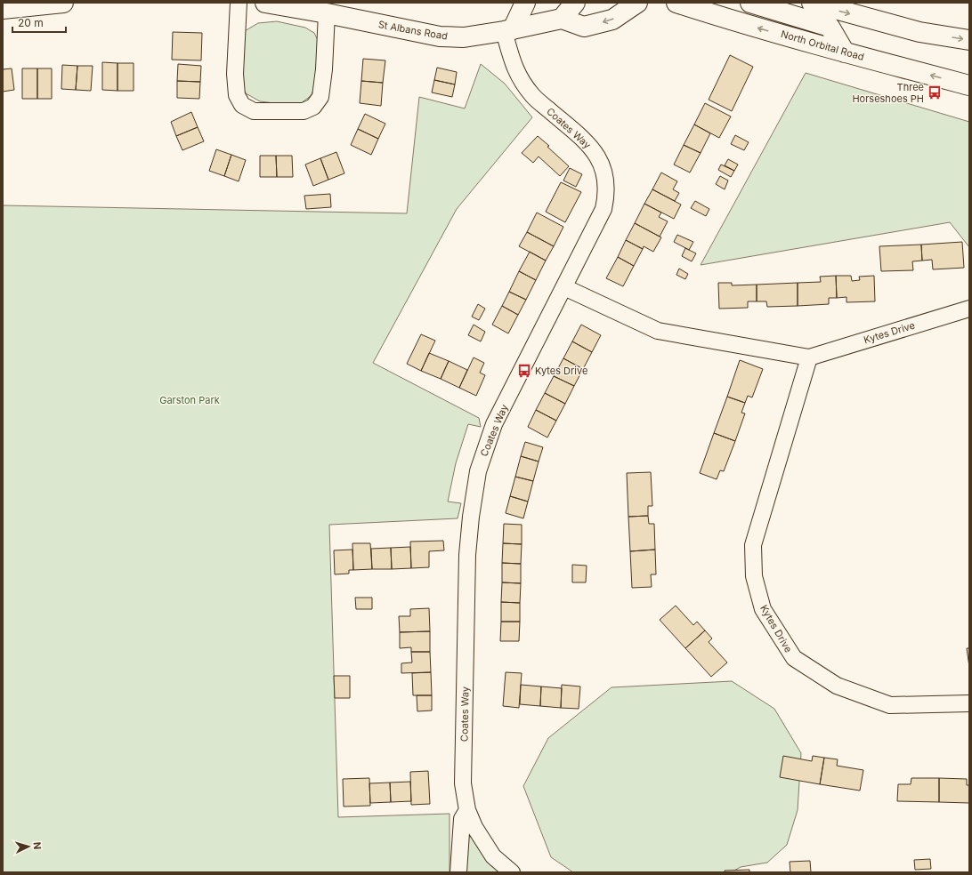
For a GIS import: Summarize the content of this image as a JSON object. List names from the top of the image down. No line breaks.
{"streets":{"main road":["St Albans Road","North Orbital Road"],"street":["Coates Way","Kytes Drive"]},"crossings":[["St Albans Road","Coates Way"],["Coates Way","Kytes Drive"]],"parks":["Garston Park"],"places":{"bus stop":["Three Horseshoes PH","Kytes Drive"]},"scale_bar":"20 m","north":"right"}
